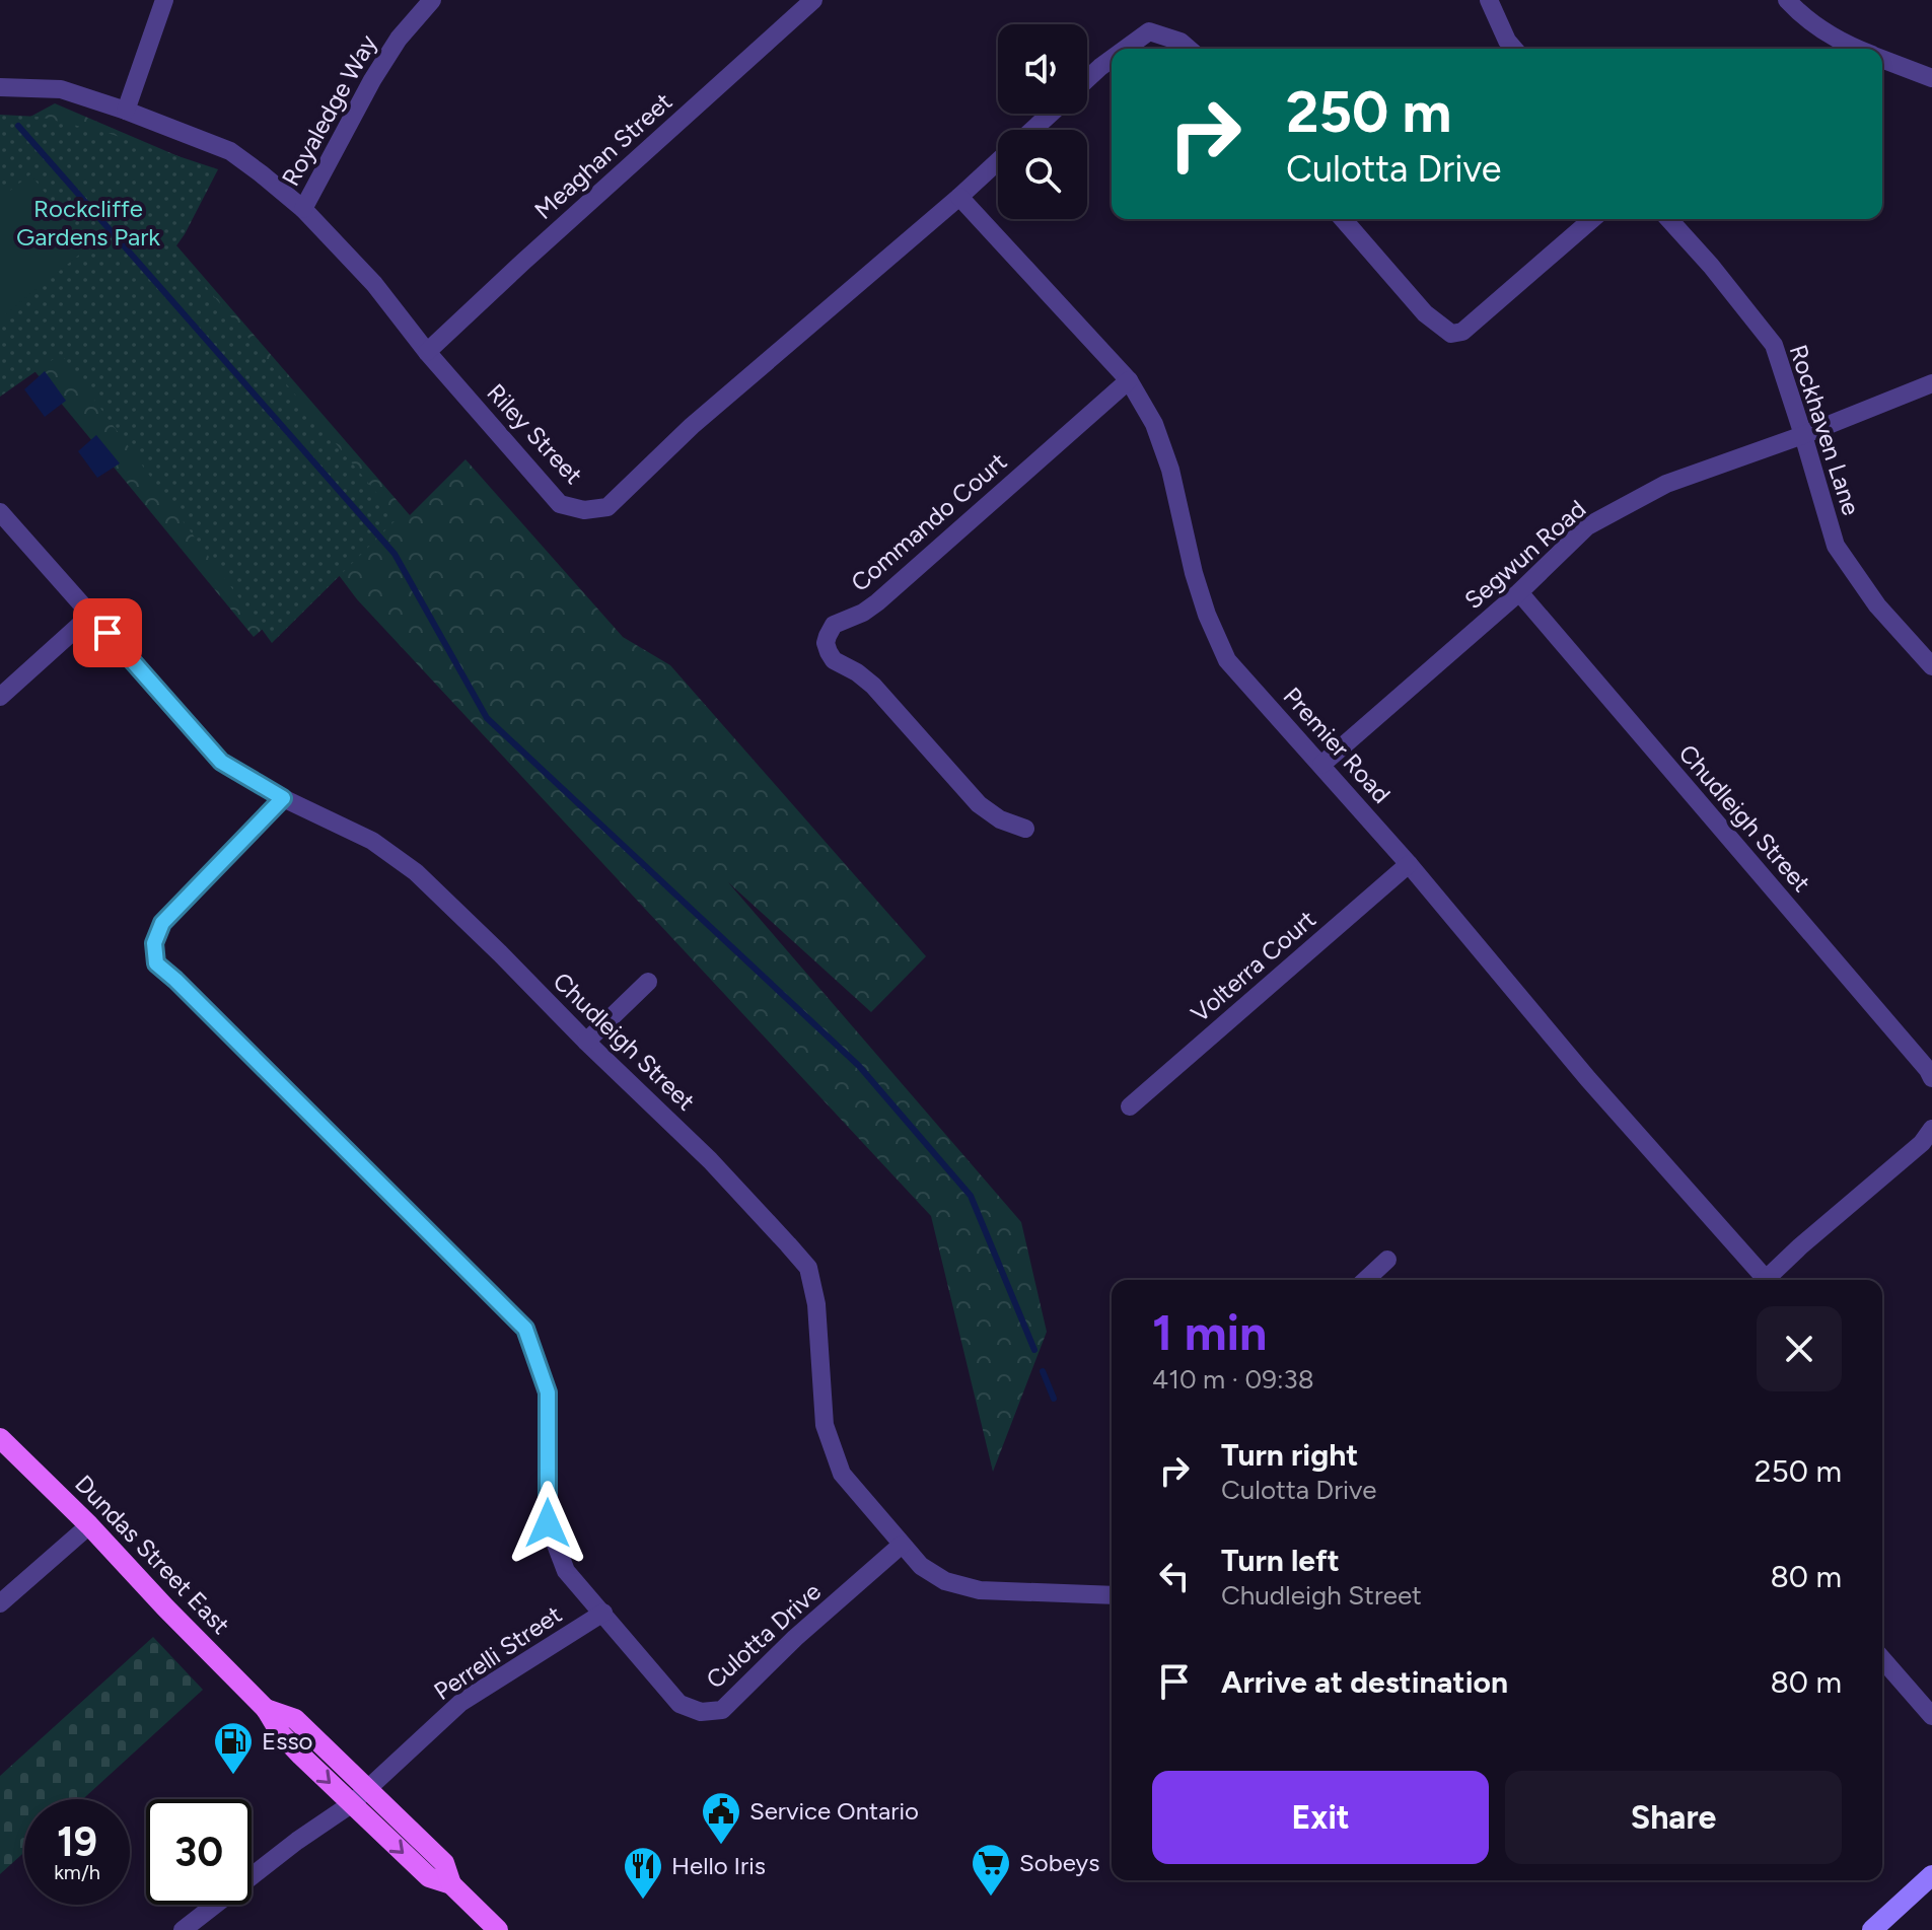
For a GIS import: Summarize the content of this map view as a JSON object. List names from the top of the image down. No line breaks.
{"streets":{"main road":["Dundas Street East"],"street":["Royaledge Way","Meaghan Street","Rockhaven Lane","Riley Street","Commando Court","Segwun Road","Premier Road","Chudleigh Street","Volterra Court","Culotta Drive","Perrelli Street"]},"crossings":[["Royaledge Way","Riley Street"],["Meaghan Street","Riley Street"],["Rockhaven Lane","Segwun Road"],["Riley Street","Premier Road"],["Commando Court","Premier Road"],["Segwun Road","Premier Road"],["Segwun Road","Chudleigh Street"],["Premier Road","Volterra Court"],["Chudleigh Street","Culotta Drive"],["Dundas Street East","Perrelli Street"],["Culotta Drive","Perrelli Street"]],"parks":["Rockcliffe Gardens Park"],"places":{"fuel station":["Esso"],"public building":["Service Ontario"],"supermarket":["Sobeys"],"restaurant":["Hello Iris"]},"page":{"turn":["250 m","Culotta Drive"],"heading":["1 min","410 m · 09:38"],"list":[{"name":"Turn right","note":"Culotta Drive","value":"250 m"},{"name":"Turn left","note":"Chudleigh Street","value":"80 m"},{"name":"Arrive at destination","value":"80 m"}],"buttons":["Exit","Share"],"speed":"19 km/h","limit":"30"}}
